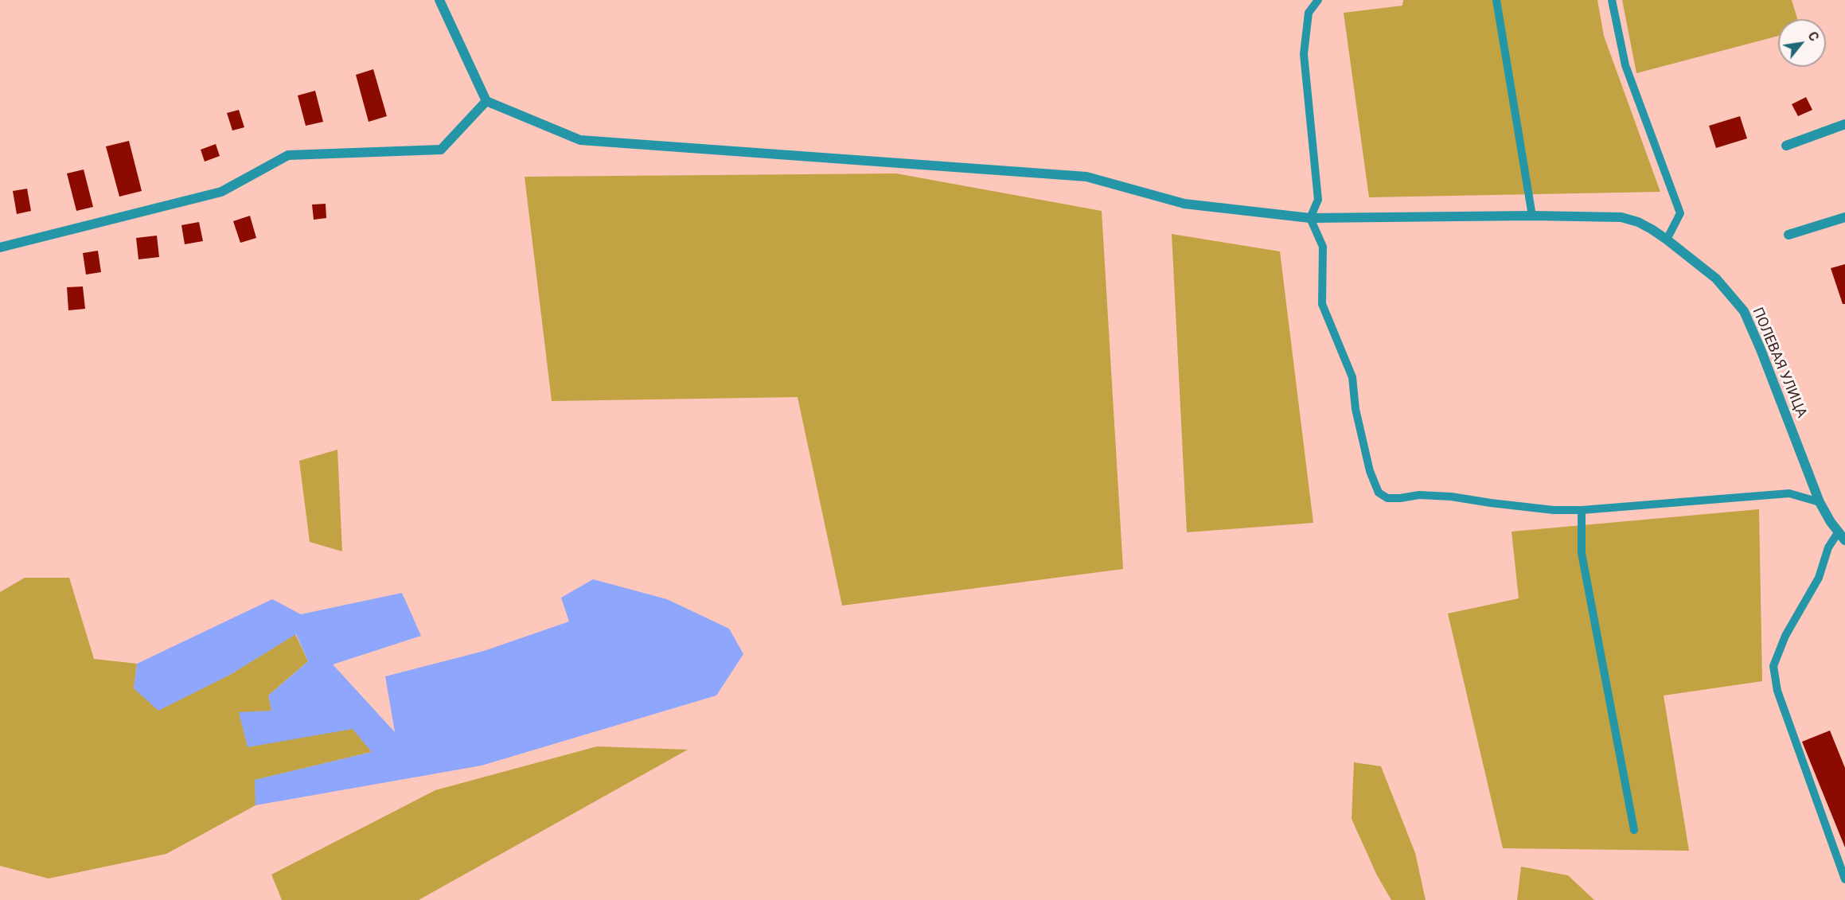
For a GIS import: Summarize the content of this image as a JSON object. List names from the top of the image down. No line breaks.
{"streets":{"street":["ПОЛЕВАЯ УЛИЦА"]},"north":"top right"}
